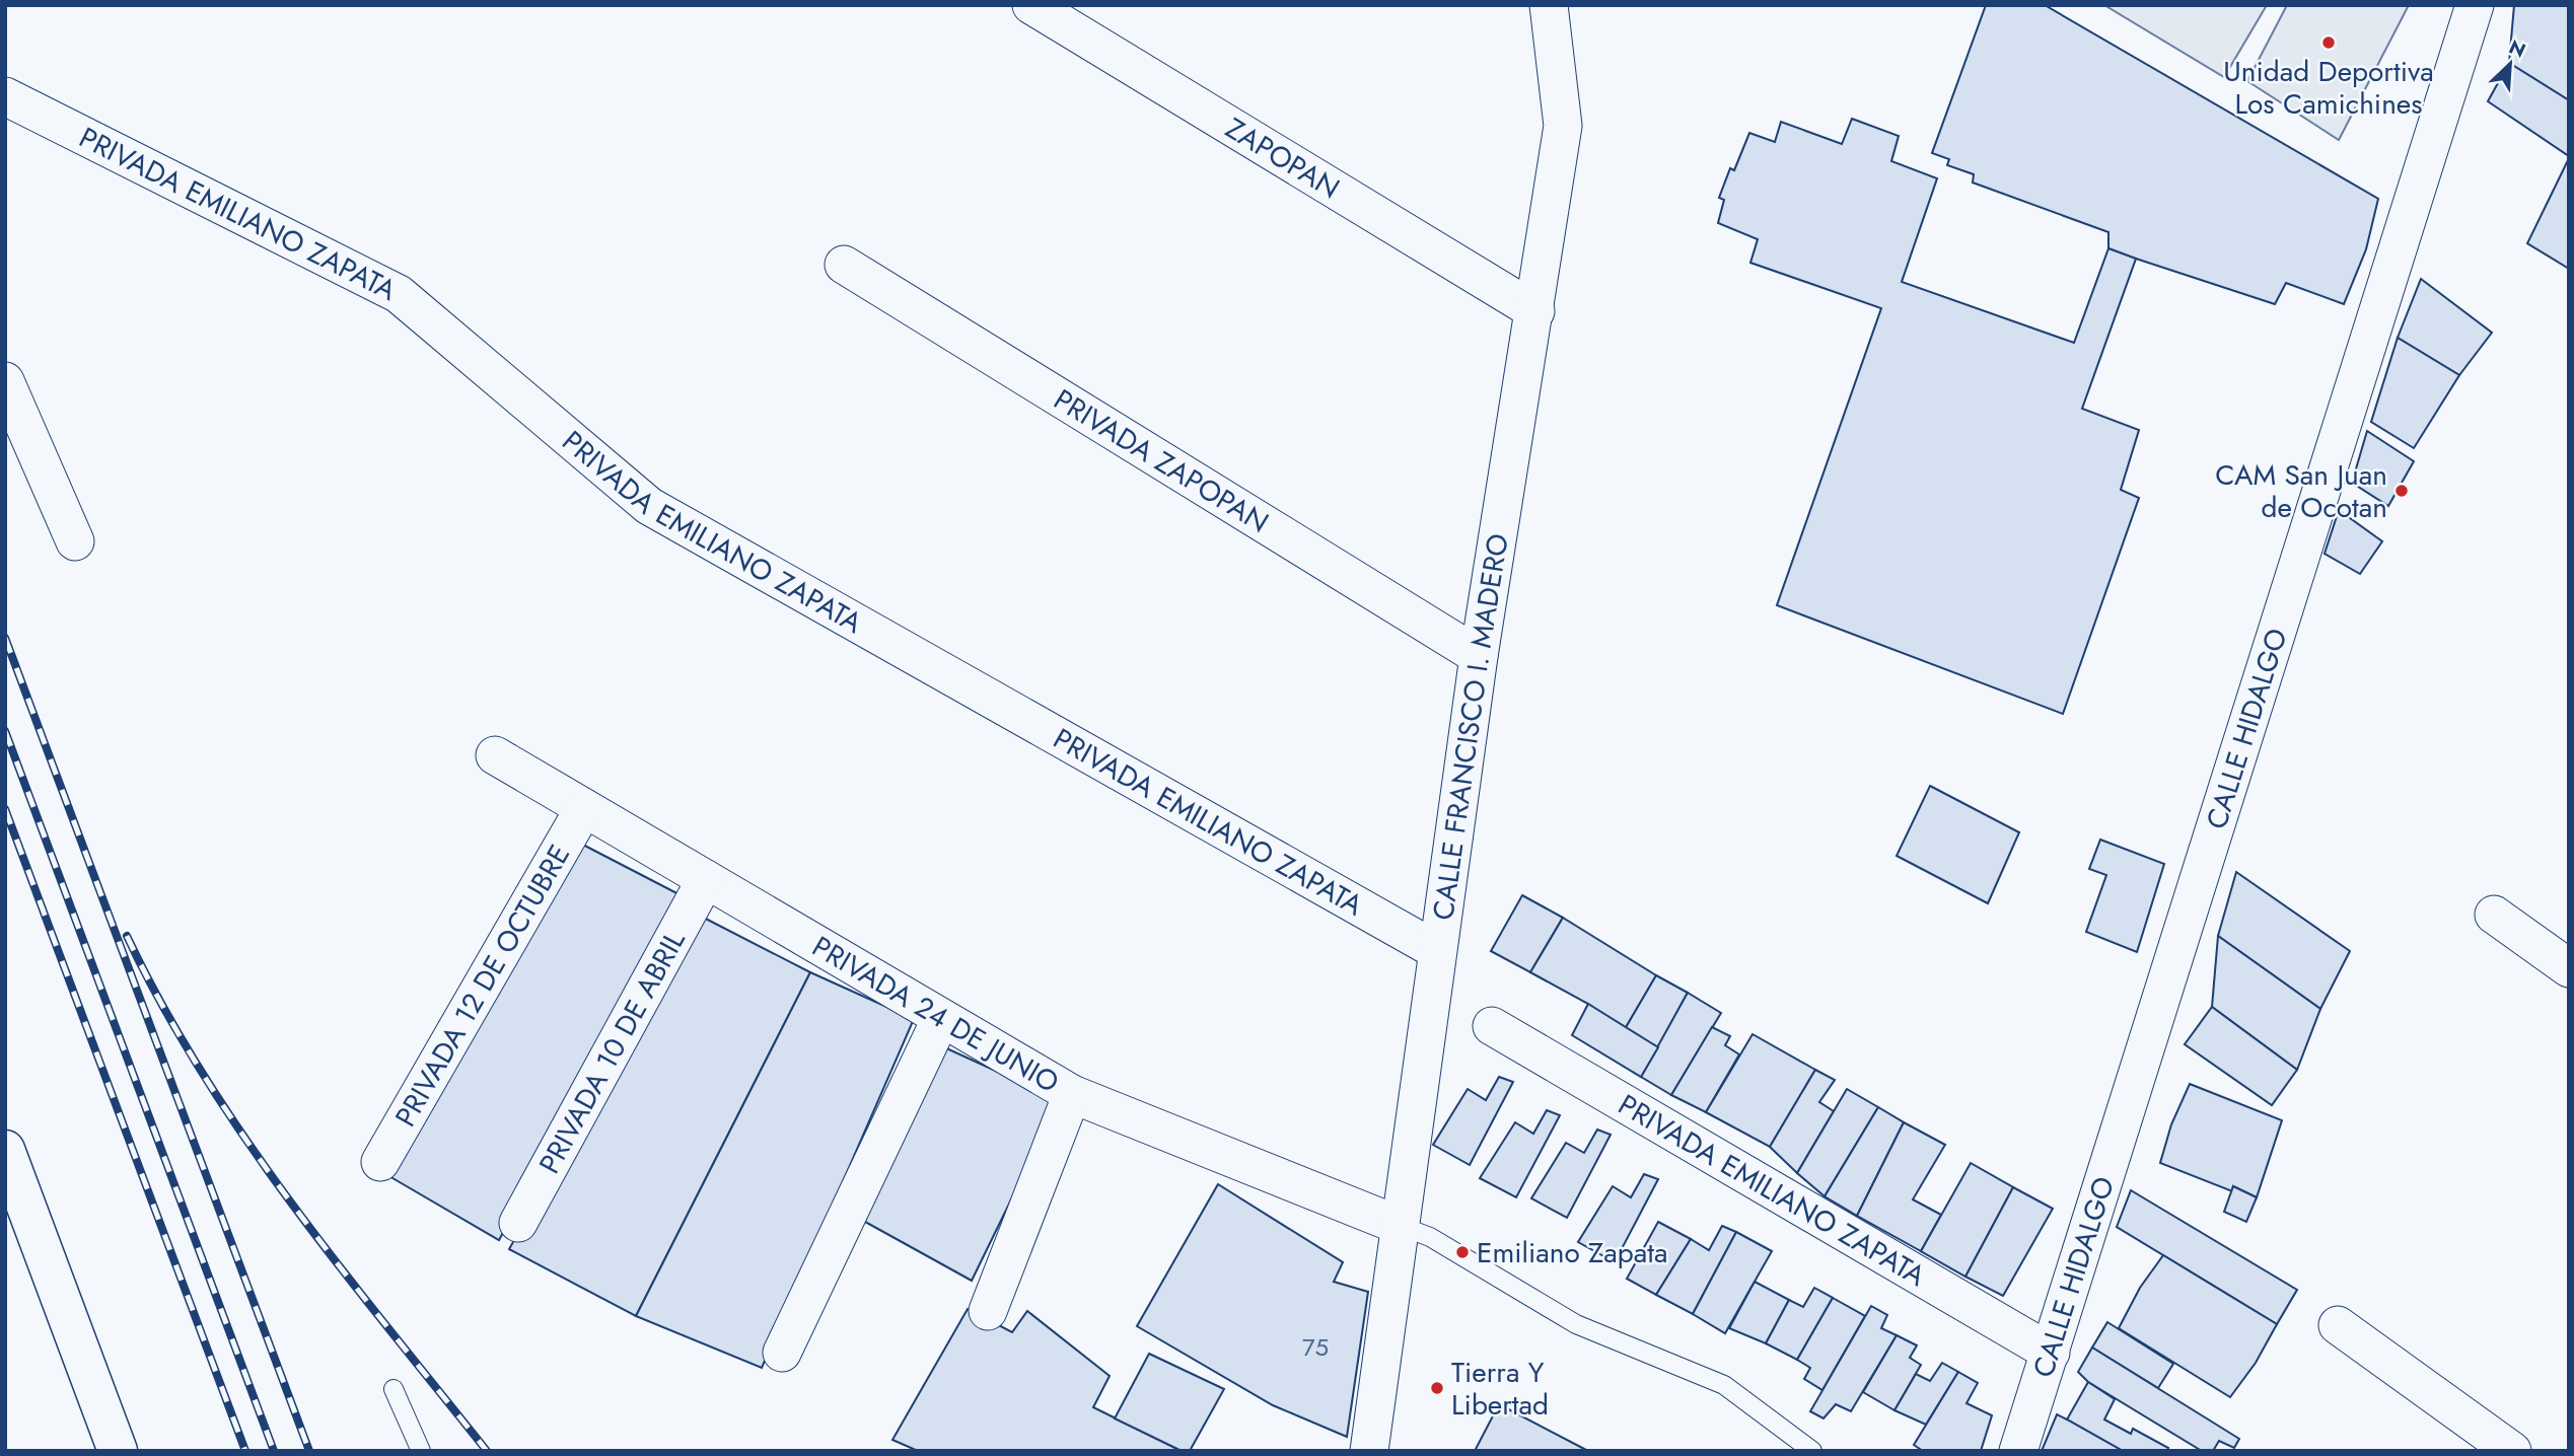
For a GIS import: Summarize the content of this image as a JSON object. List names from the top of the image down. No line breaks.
{"streets":{"street":["ZAPOPAN","PRIVADA EMILIANO ZAPATA","PRIVADA ZAPOPAN","CALLE FRANCISCO I. MADERO","CALLE HIDALGO","PRIVADA 12 DE OCTUBRE","PRIVADA 24 DE JUNIO","PRIVADA 10 DE ABRIL"]},"crossings":[["ZAPOPAN","CALLE FRANCISCO I. MADERO"],["PRIVADA EMILIANO ZAPATA","CALLE FRANCISCO I. MADERO"],["PRIVADA EMILIANO ZAPATA","CALLE HIDALGO"],["PRIVADA ZAPOPAN","CALLE FRANCISCO I. MADERO"],["CALLE FRANCISCO I. MADERO","PRIVADA 24 DE JUNIO"],["PRIVADA 12 DE OCTUBRE","PRIVADA 24 DE JUNIO"],["PRIVADA 24 DE JUNIO","PRIVADA 10 DE ABRIL"]],"places":["Unidad Deportiva Los Camichines","CAM San Juan de Ocotan","Emiliano Zapata","Tierra Y Libertad"],"house_numbers":["75"],"north":"top right"}
